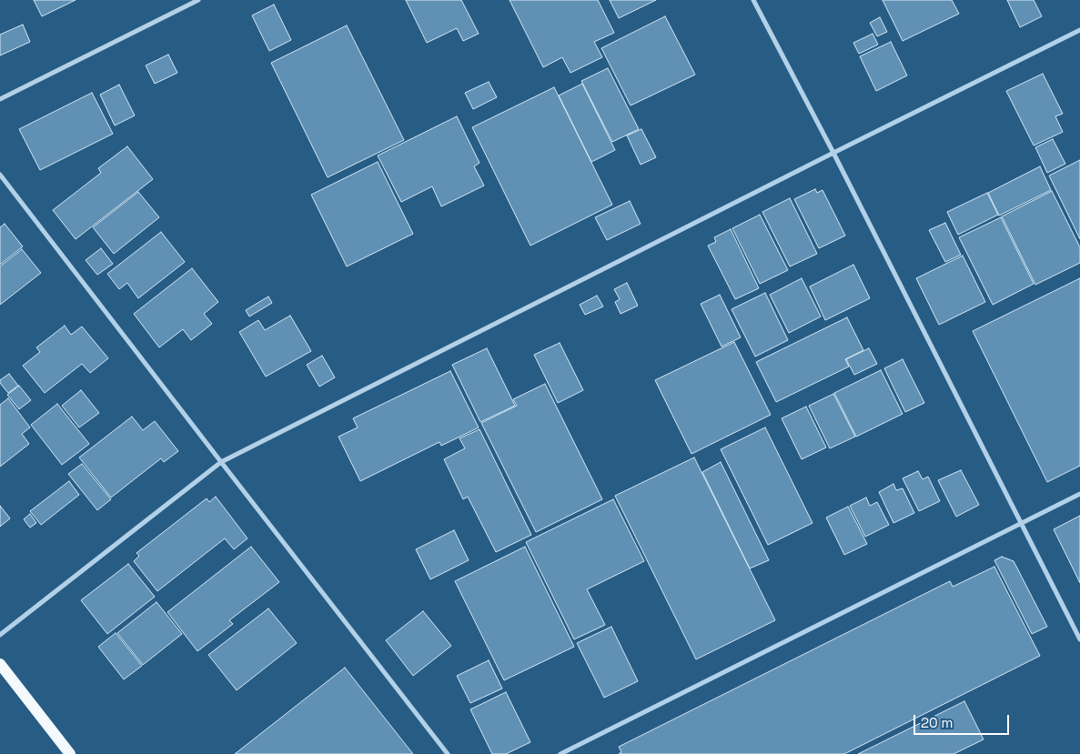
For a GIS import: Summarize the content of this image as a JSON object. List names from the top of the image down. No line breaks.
{"scale_bar":"20 m"}
